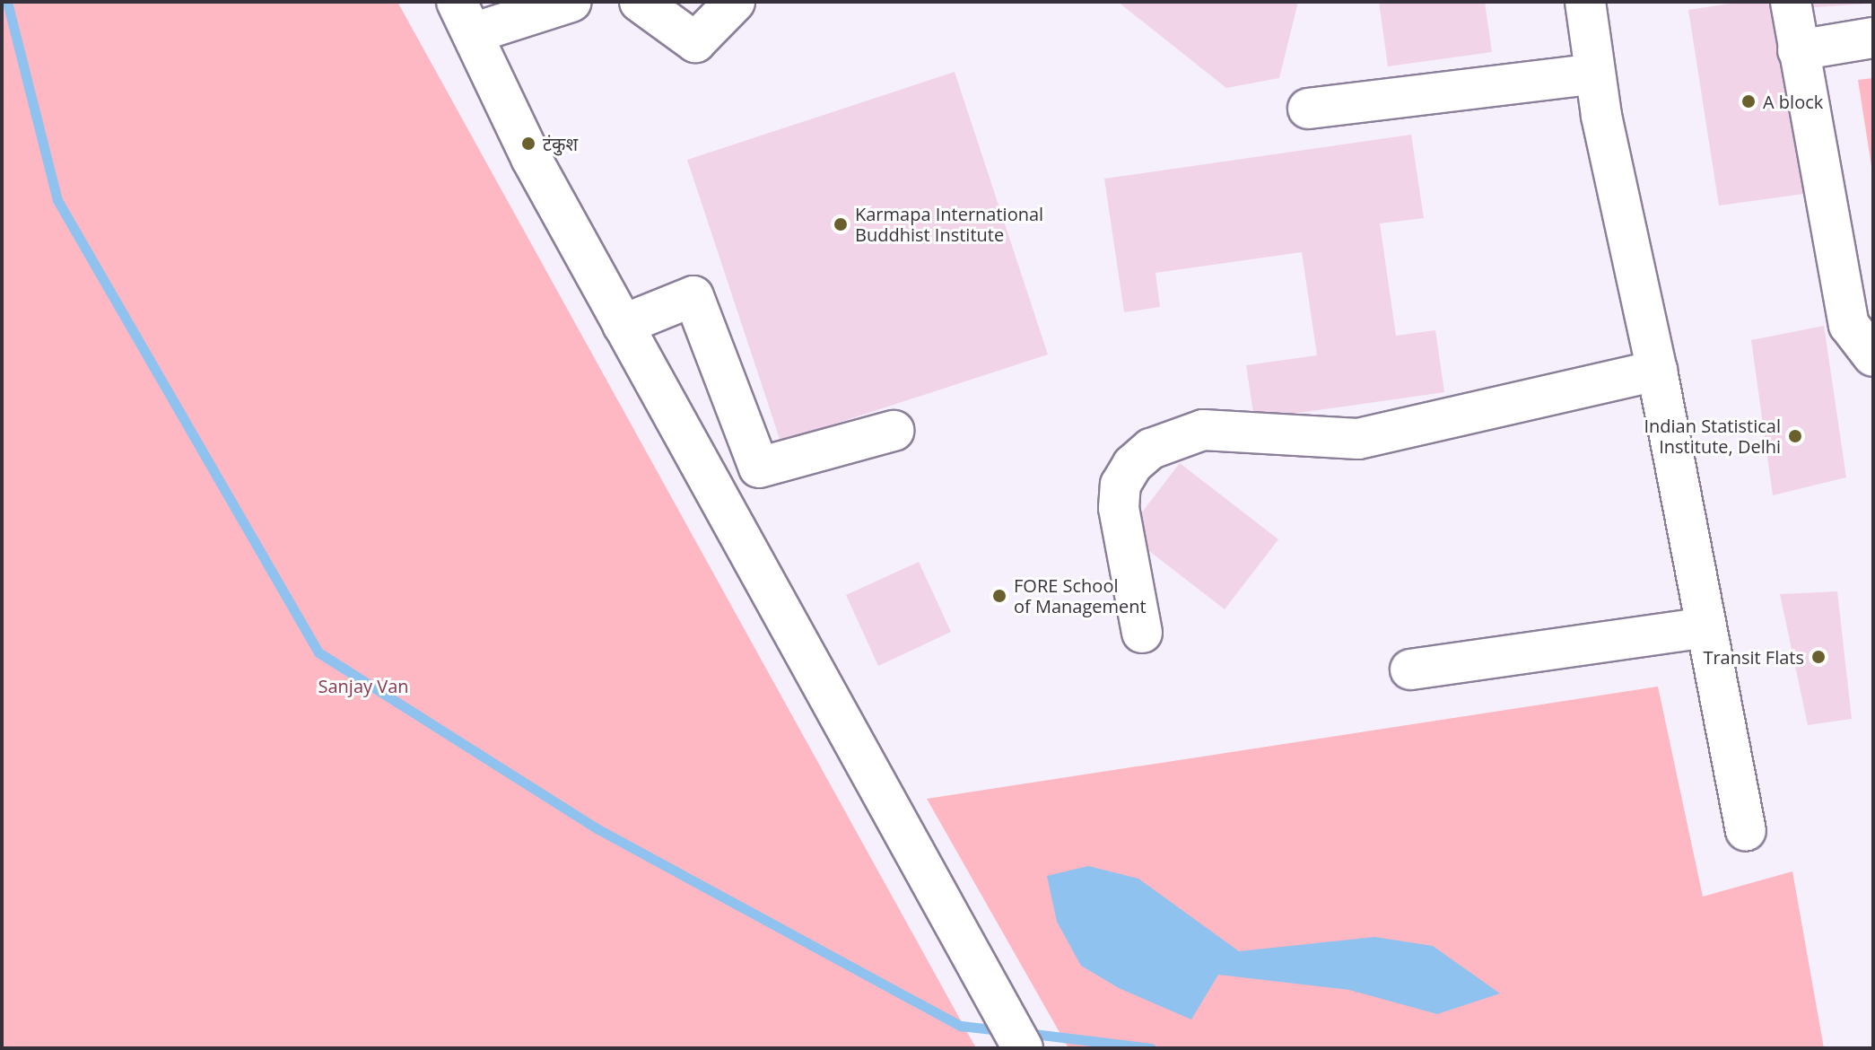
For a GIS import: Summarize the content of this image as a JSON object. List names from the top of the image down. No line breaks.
{"parks":["Sanjay Van"],"places":["A block","टंकुश","Karmapa International Buddhist Institute","Indian Statistical Institute, Delhi","FORE School of Management","Transit Flats"]}
